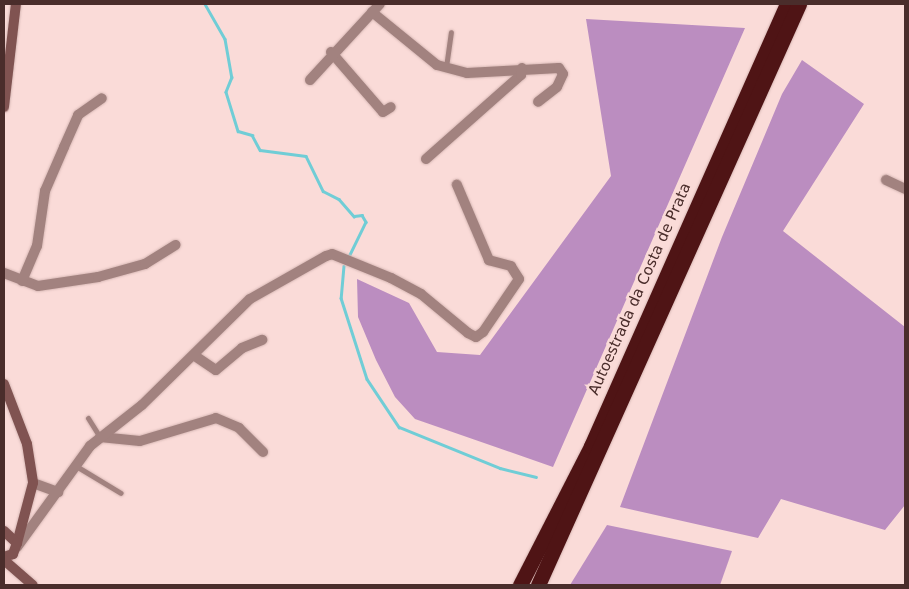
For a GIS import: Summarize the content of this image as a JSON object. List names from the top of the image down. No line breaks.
{"streets":{"highway":["Autoestrada da Costa de Prata"]}}
